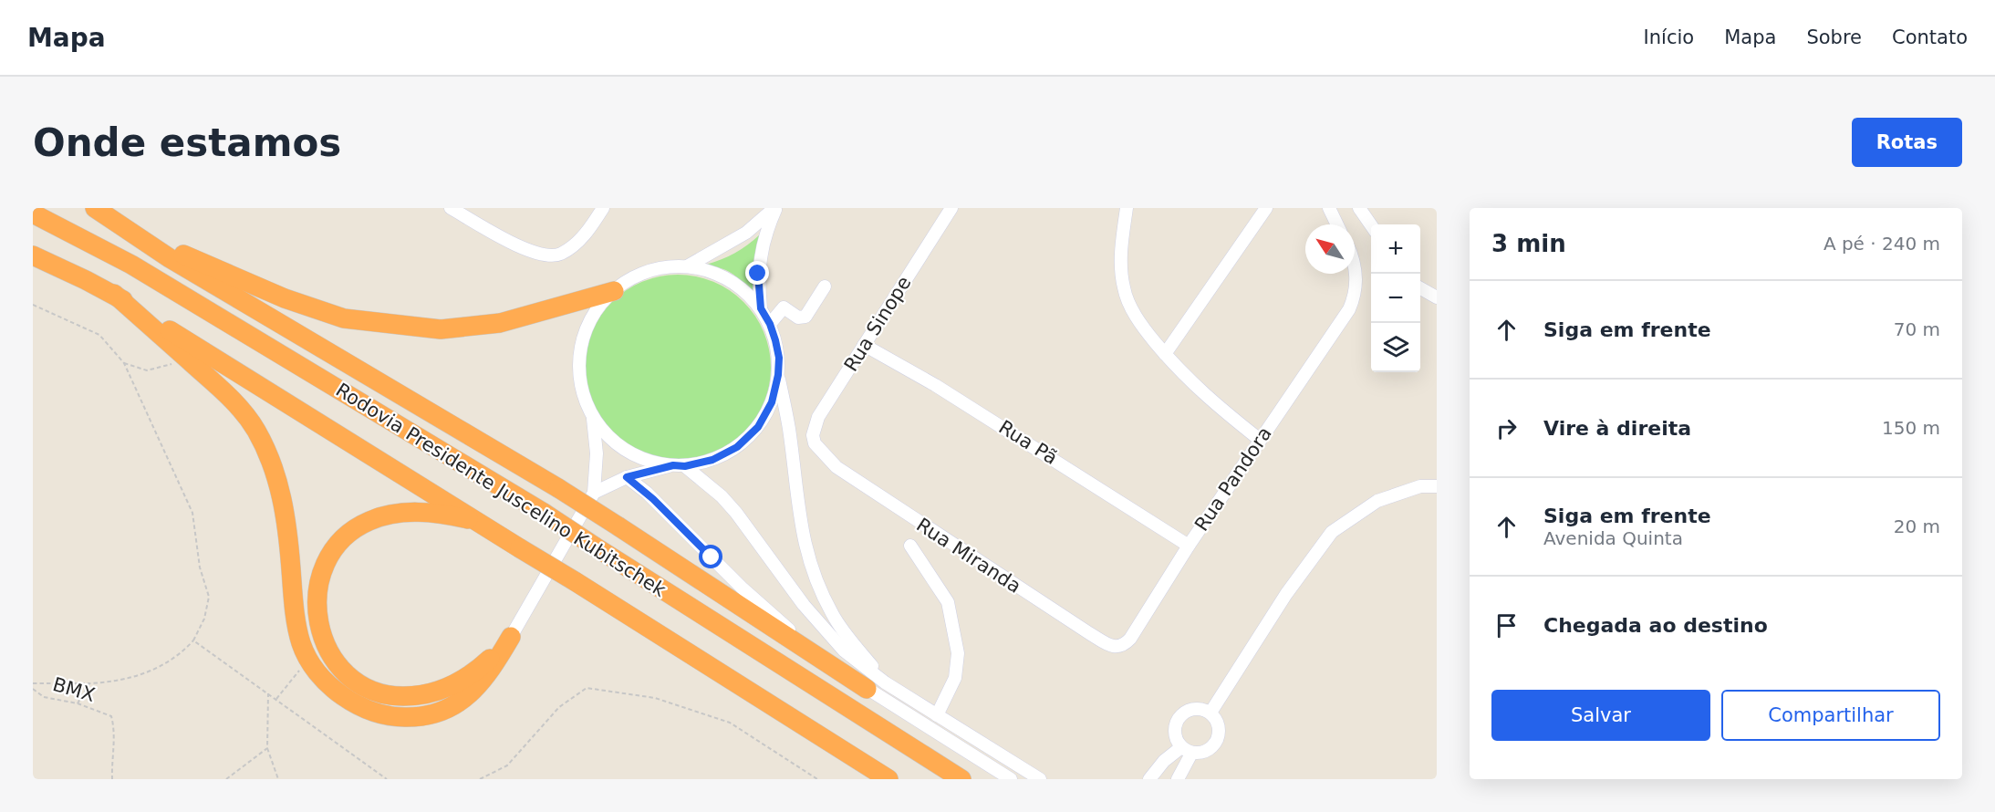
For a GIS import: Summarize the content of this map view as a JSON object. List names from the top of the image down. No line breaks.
{"streets":{"highway":["Rodovia Presidente Juscelino Kubitschek"],"street":["Rua Sinope","Rua Pã","Rua Pandora","Rua Miranda"],"path":["BMX"]},"crossings":[["Rua Sinope","Rua Pã"],["Rua Sinope","Rua Miranda"],["Rua Pã","Rua Pandora"],["Rua Pandora","Rua Miranda"]],"north":"top left","page":{"header":"Mapa","nav":["Início","Mapa","Sobre","Contato"],"buttons":["Rotas",["Salvar","Compartilhar"]],"title":"Onde estamos","heading":["3 min","A pé · 240 m"],"map_buttons":["+","−"],"list":[["Siga em frente","70 m"],["Vire à direita","150 m"],["Siga em frente","Avenida Quinta","20 m"],"Chegada ao destino"]}}
